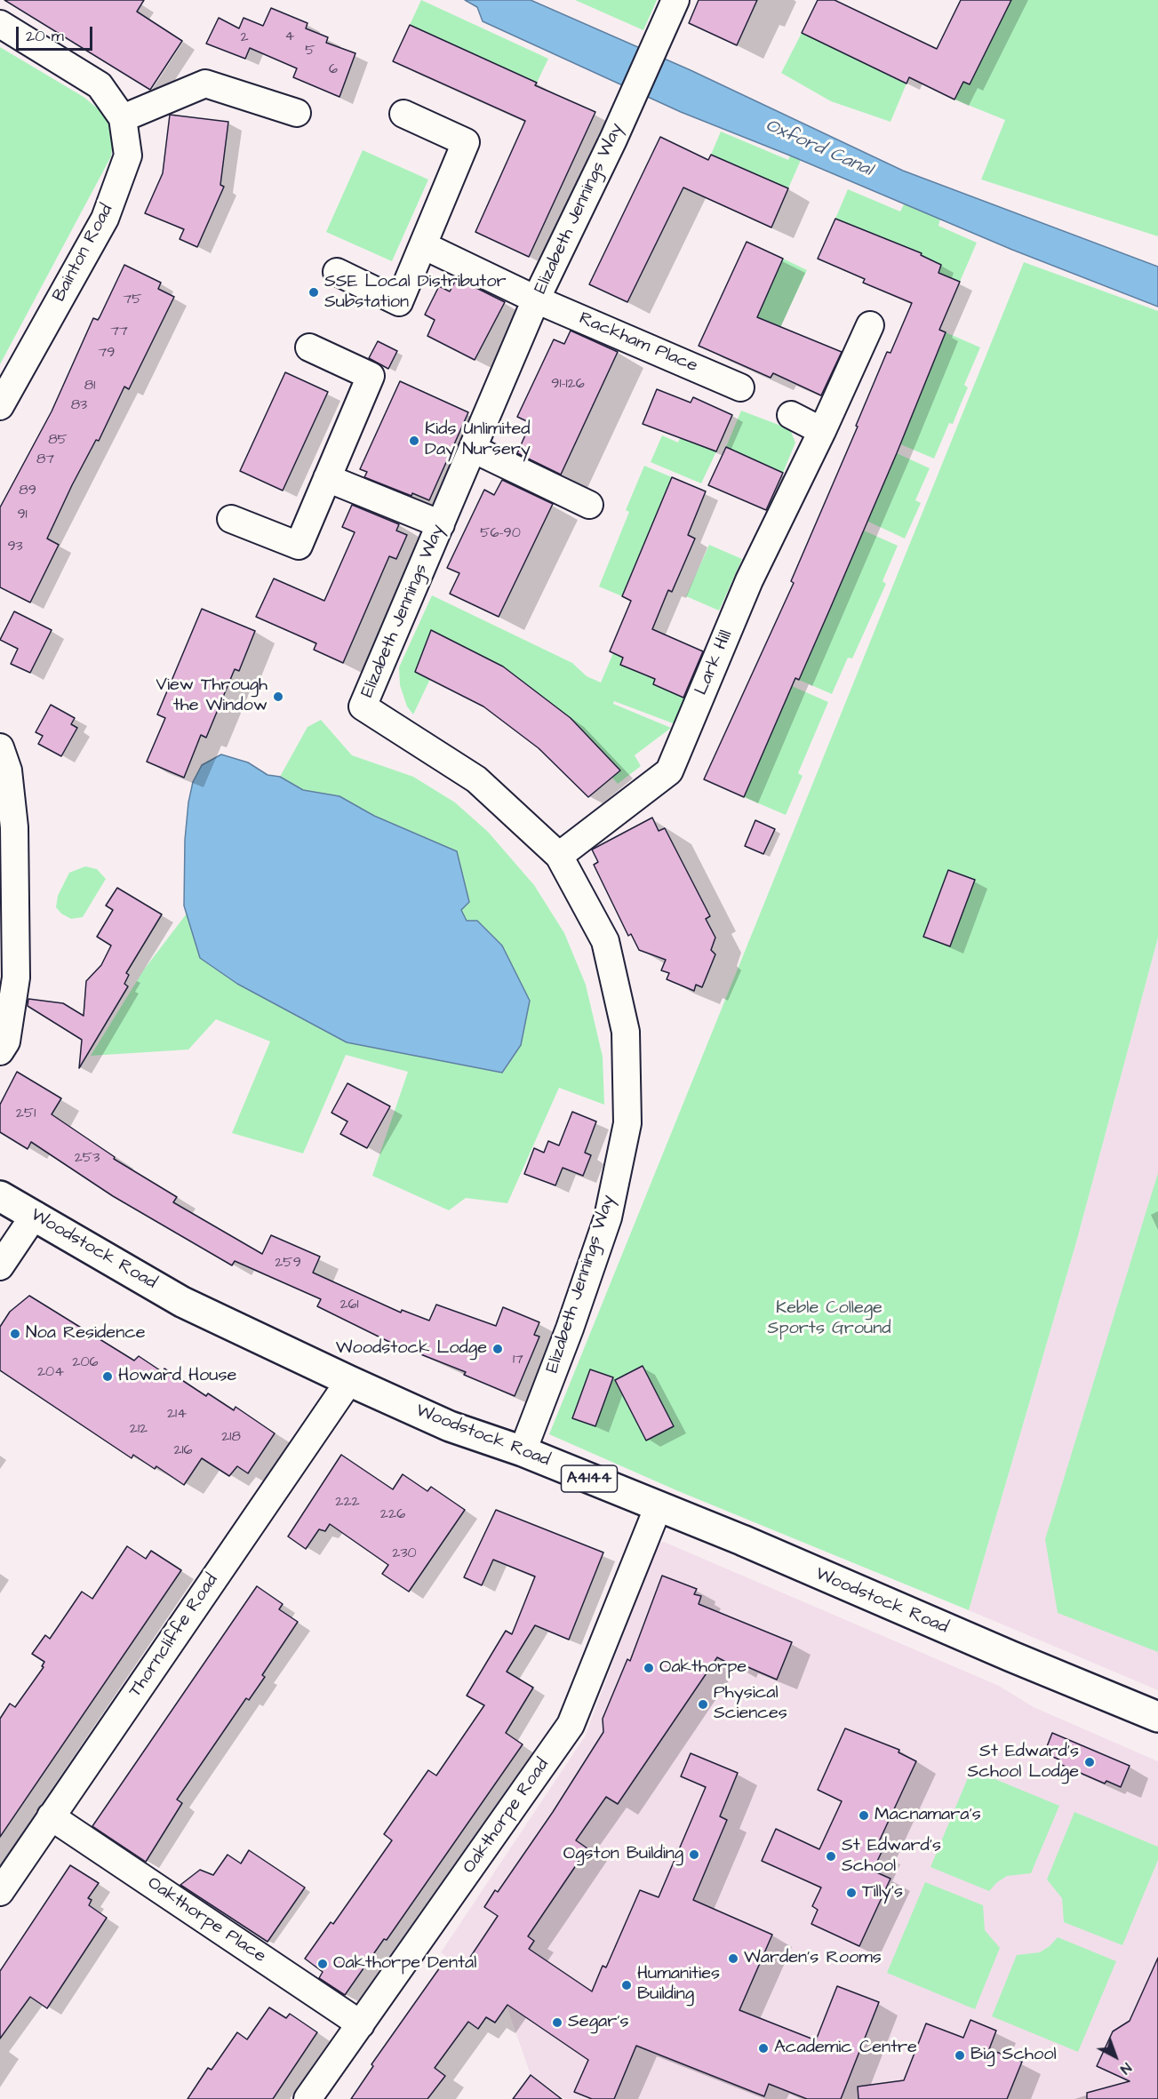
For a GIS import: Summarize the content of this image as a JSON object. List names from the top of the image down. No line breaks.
{"streets":{"main road":["Woodstock Road","A4144"],"street":["Elizabeth Jennings Way","Bainton Road","Rackham Place","Lark Hill","Thorncliffe Road","Oakthorpe Road","Oakthorpe Place"]},"crossings":[["Elizabeth Jennings Way","Rackham Place"],["Elizabeth Jennings Way","Lark Hill"],["Elizabeth Jennings Way","Woodstock Road"],["Woodstock Road","Thorncliffe Road"],["Woodstock Road","Oakthorpe Road"],["Thorncliffe Road","Oakthorpe Place"],["Oakthorpe Road","Oakthorpe Place"]],"water":["Oxford Canal"],"parks":["Keble College Sports Ground"],"places":["SSE Local Distributor Substation","Kids Unlimited Day Nursery","View Through the Window","Noa Residence","Woodstock Lodge","Howard House","Oakthorpe","Physical Sciences","St Edward's School Lodge","Macnamara's","Ogston Building","St Edward's School","Tilly's","Warden’s Rooms","Oakthorpe Dental","Humanities Building","Segar’s","Academic Centre","Big School"],"house_numbers":["4","2","5","6","75","77","79","91-126","81","83","85","87","89","91","56-90","93","251","253","259","261","17","206","204","214","212","218","216","222","226","230"],"scale_bar":"20 m","north":"bottom right"}
